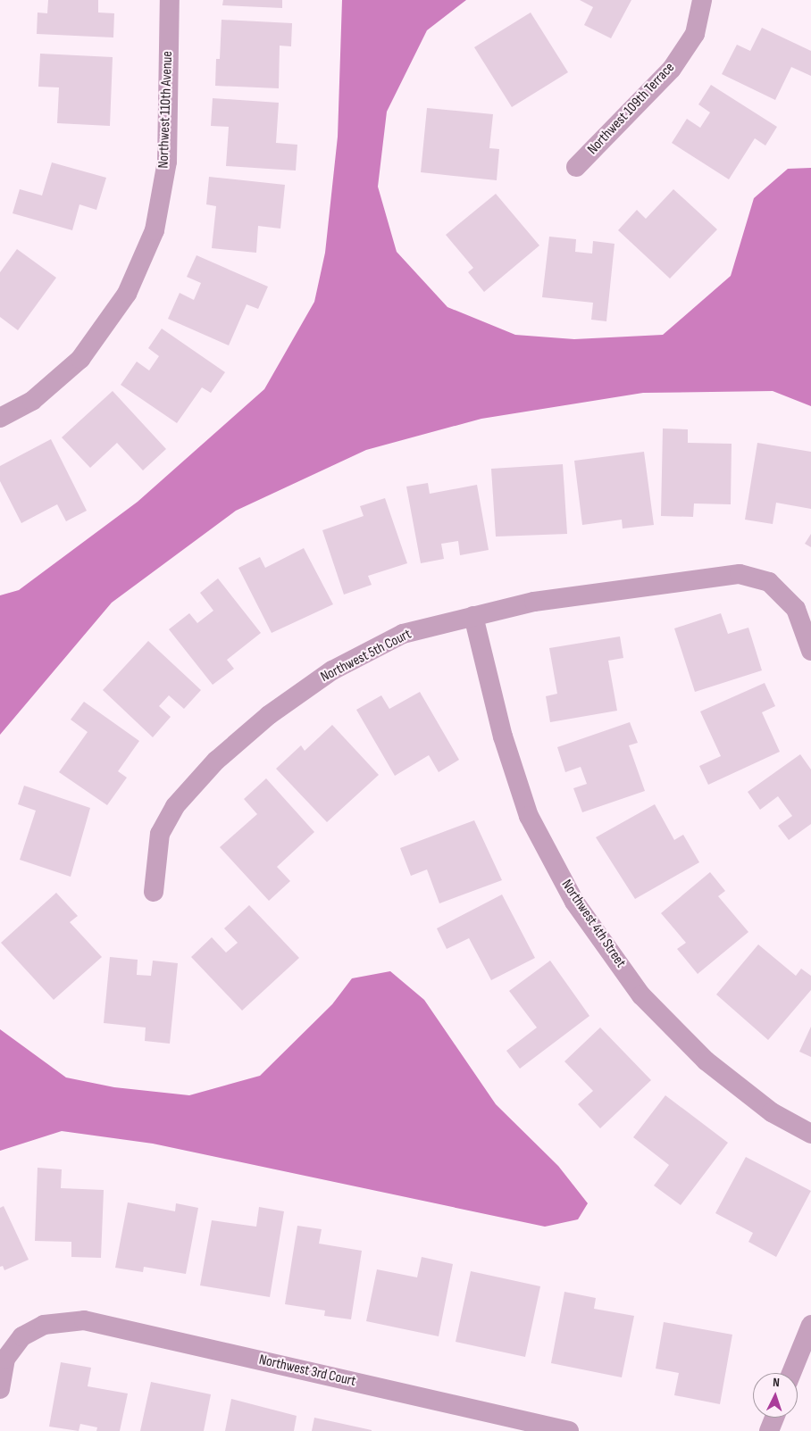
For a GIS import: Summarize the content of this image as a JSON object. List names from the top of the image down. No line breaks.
{"streets":{"street":["Northwest 109th Terrace","Northwest 110th Avenue","Northwest 5th Court","Northwest 4th Street","Northwest 3rd Court"]},"crossings":[["Northwest 5th Court","Northwest 4th Street"]],"north":"top"}
